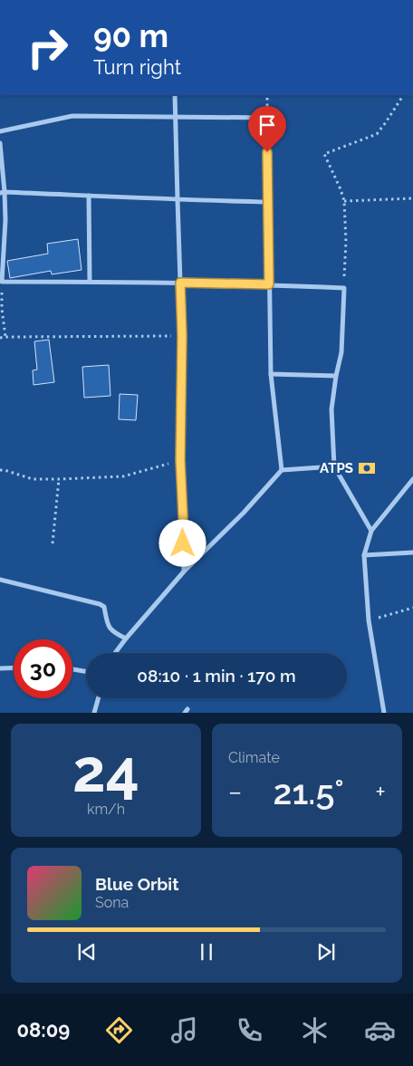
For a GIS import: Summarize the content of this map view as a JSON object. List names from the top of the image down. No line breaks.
{"places":{"bank":["ATPS"]},"page":{"turn":["90 m","Turn right"],"limit":"30","trip":"08:10 · 1 min · 170 m","tile":[["24","km/h"],"Climate"],"heat":["−","21.5°","+"],"song":["Blue Orbit","Sona"],"tabs":"08:09"}}
